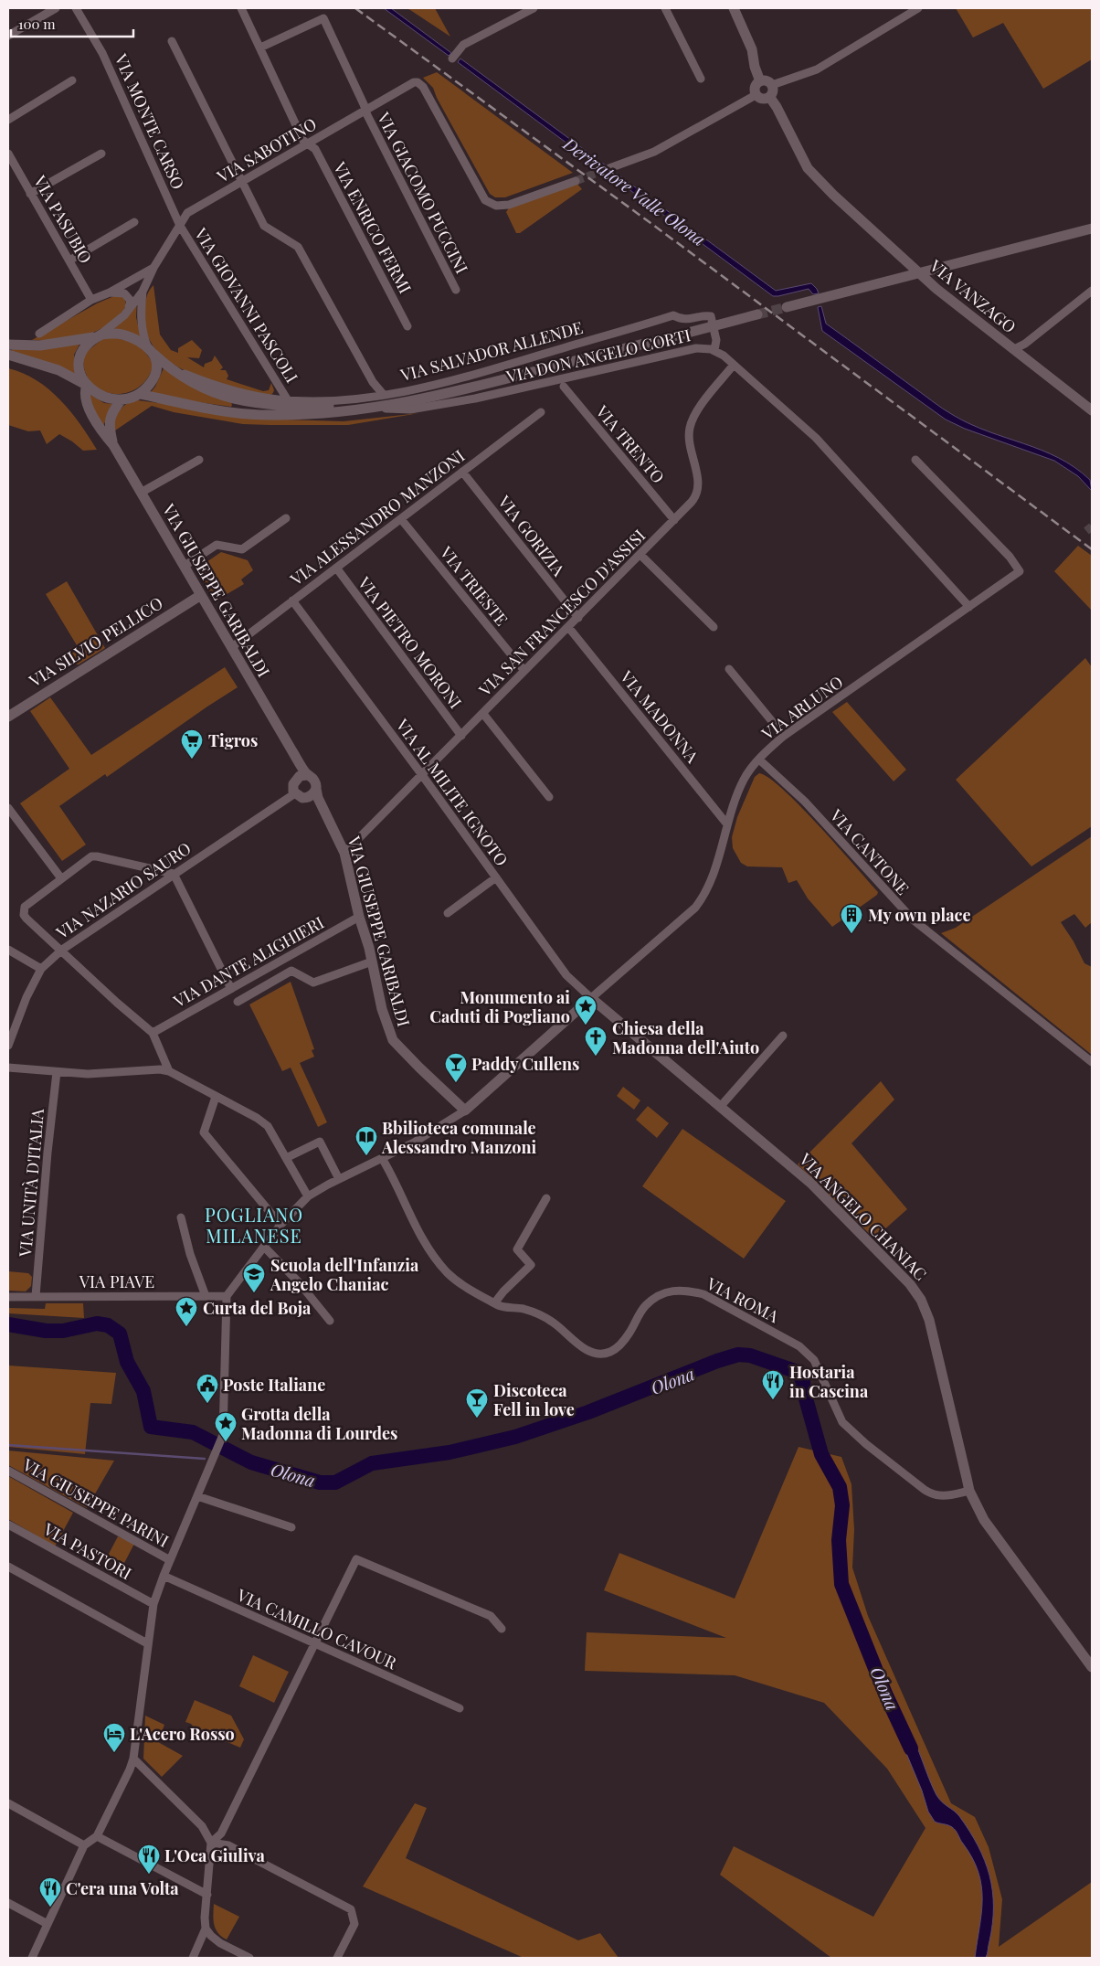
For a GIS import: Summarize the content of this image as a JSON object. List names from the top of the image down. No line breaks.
{"streets":{"street":["VIA MONTE CARSO","VIA SABOTINO","VIA GIACOMO PUCCINI","VIA PASUBIO","VIA ENRICO FERMI","VIA VANZAGO","VIA GIOVANNI PASCOLI","VIA SALVADOR ALLENDE","VIA DON ANGELO CORTI","VIA TRENTO","VIA ALESSANDRO MANZONI","VIA GORIZIA","VIA TRIESTE","VIA GIUSEPPE GARIBALDI","VIA SAN FRANCESCO D'ASSISI","VIA SILVIO PELLICO","VIA PIETRO MORONI","VIA ARLUNO","VIA MADONNA","VIA AL MILITE IGNOTO","VIA CANTONE","VIA NAZARIO SAURO","VIA DANTE ALIGHIERI","VIA UNITÀ D'ITALIA","VIA ANGELO CHANIAC","VIA PIAVE","VIA ROMA","VIA GIUSEPPE PARINI","VIA PASTORI","VIA CAMILLO CAVOUR"]},"crossings":[["VIA MONTE CARSO","VIA SABOTINO"],["VIA MONTE CARSO","VIA GIOVANNI PASCOLI"],["VIA SABOTINO","VIA GIACOMO PUCCINI"],["VIA SABOTINO","VIA PASUBIO"],["VIA SABOTINO","VIA ENRICO FERMI"],["VIA SABOTINO","VIA GIOVANNI PASCOLI"],["VIA GIACOMO PUCCINI","VIA ENRICO FERMI"],["VIA GIOVANNI PASCOLI","VIA SALVADOR ALLENDE"],["VIA SALVADOR ALLENDE","VIA DON ANGELO CORTI"],["VIA DON ANGELO CORTI","VIA SAN FRANCESCO D'ASSISI"],["VIA DON ANGELO CORTI","VIA ARLUNO"],["VIA TRENTO","VIA SAN FRANCESCO D'ASSISI"],["VIA ALESSANDRO MANZONI","VIA GORIZIA"],["VIA ALESSANDRO MANZONI","VIA TRIESTE"],["VIA ALESSANDRO MANZONI","VIA GIUSEPPE GARIBALDI"],["VIA ALESSANDRO MANZONI","VIA PIETRO MORONI"],["VIA ALESSANDRO MANZONI","VIA AL MILITE IGNOTO"],["VIA GORIZIA","VIA SAN FRANCESCO D'ASSISI"],["VIA TRIESTE","VIA SAN FRANCESCO D'ASSISI"],["VIA GIUSEPPE GARIBALDI","VIA SAN FRANCESCO D'ASSISI"],["VIA GIUSEPPE GARIBALDI","VIA SILVIO PELLICO"],["VIA GIUSEPPE GARIBALDI","VIA NAZARIO SAURO"],["VIA GIUSEPPE GARIBALDI","VIA DANTE ALIGHIERI"],["VIA SAN FRANCESCO D'ASSISI","VIA PIETRO MORONI"],["VIA SAN FRANCESCO D'ASSISI","VIA MADONNA"],["VIA SAN FRANCESCO D'ASSISI","VIA AL MILITE IGNOTO"],["VIA ARLUNO","VIA MADONNA"],["VIA ARLUNO","VIA AL MILITE IGNOTO"],["VIA ARLUNO","VIA CANTONE"],["VIA ARLUNO","VIA ANGELO CHANIAC"],["VIA AL MILITE IGNOTO","VIA ANGELO CHANIAC"],["VIA UNITÀ D'ITALIA","VIA PIAVE"],["VIA ANGELO CHANIAC","VIA ROMA"]],"districts":["POGLIANO MILANESE"],"water":["Derivatore Valle Olona","Olona"],"places":{"supermarket":["Tigros"],"building":["My own place"],"place":["Monumento ai Caduti di Pogliano","Curta del Boja","Grotta della Madonna di Lourdes"],"church":["Chiesa della Madonna dell'Aiuto"],"bar":["Paddy Cullens","Discoteca Fell in love"],"library":["Bbilioteca comunale Alessandro Manzoni"],"school or university":["Scuola dell'Infanzia Angelo Chaniac"],"restaurant":["Hostaria in Cascina","L'Oca Giuliva","C'era una Volta"],"public building":["Poste Italiane"],"hotel":["L'Acero Rosso"]},"scale_bar":"100 m"}
